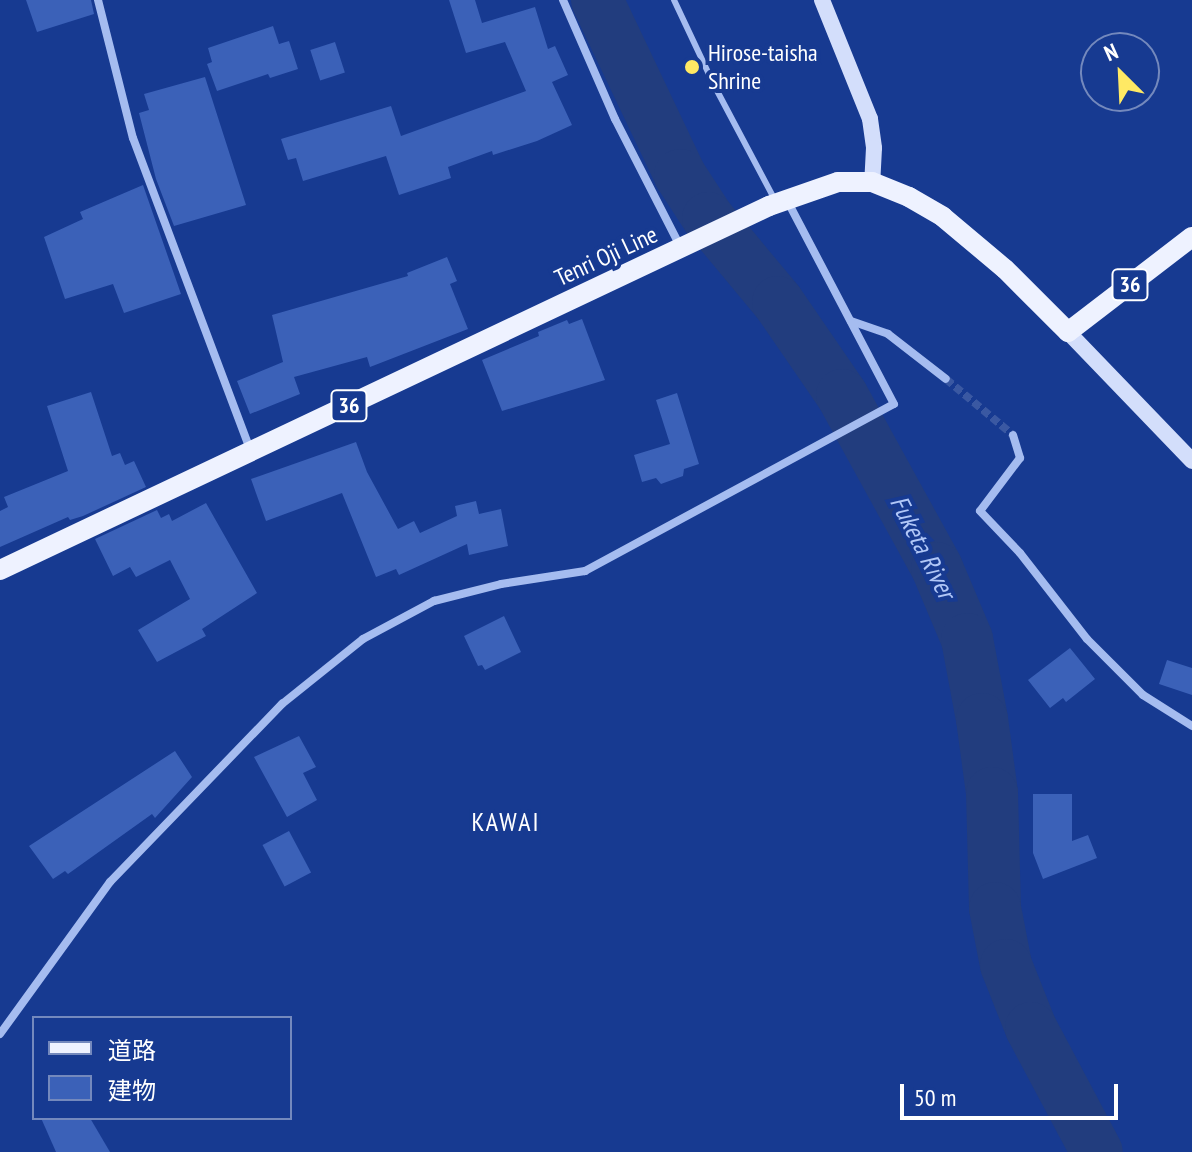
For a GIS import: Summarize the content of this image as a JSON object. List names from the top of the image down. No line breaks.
{"streets":{"main road":["Tenri Oji Line","36"]},"crossings":[["Tenri Oji Line","36"]],"districts":["KAWAI"],"water":["Fuketa River"],"places":["Hirose-taisha Shrine"],"legend":["道路","建物"],"scale_bar":"50 m","north":"top left"}
